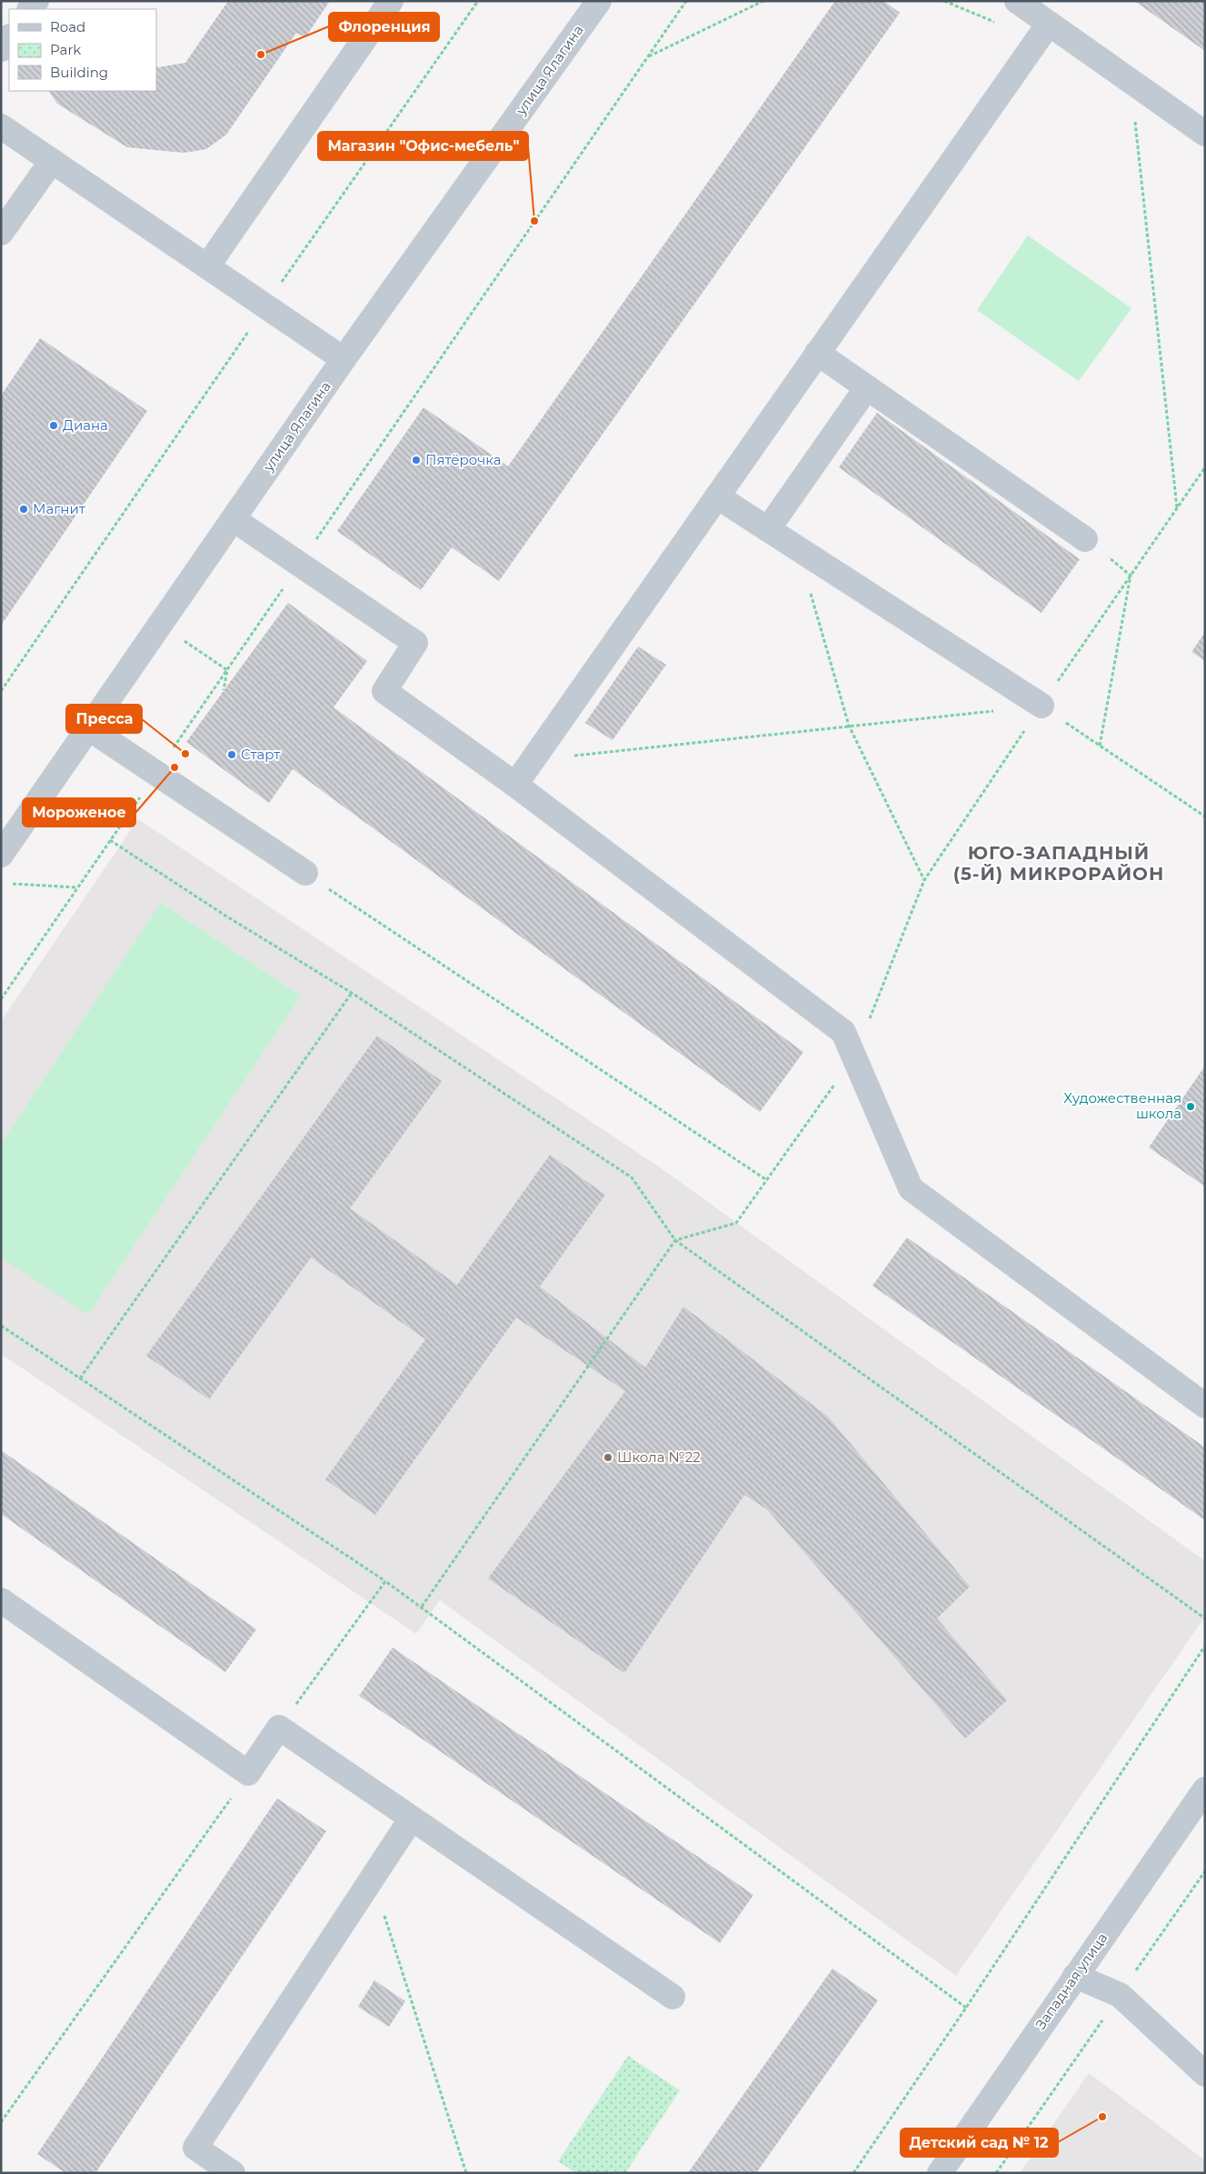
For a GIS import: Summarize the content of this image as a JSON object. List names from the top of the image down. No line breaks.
{"streets":{"street":["улица Ялагина","Западная улица"]},"districts":["ЮГО-ЗАПАДНЫЙ (5-Й) МИКРОРАЙОН"],"places":["Флоренция","Магазин \"Офис-мебель\"","Диана","Пятёрочка","Магнит","Пресса","Старт","Мороженое","Художественная школа","Школа №22","Детский сад № 12"],"legend":["Road","Park","Building"]}
